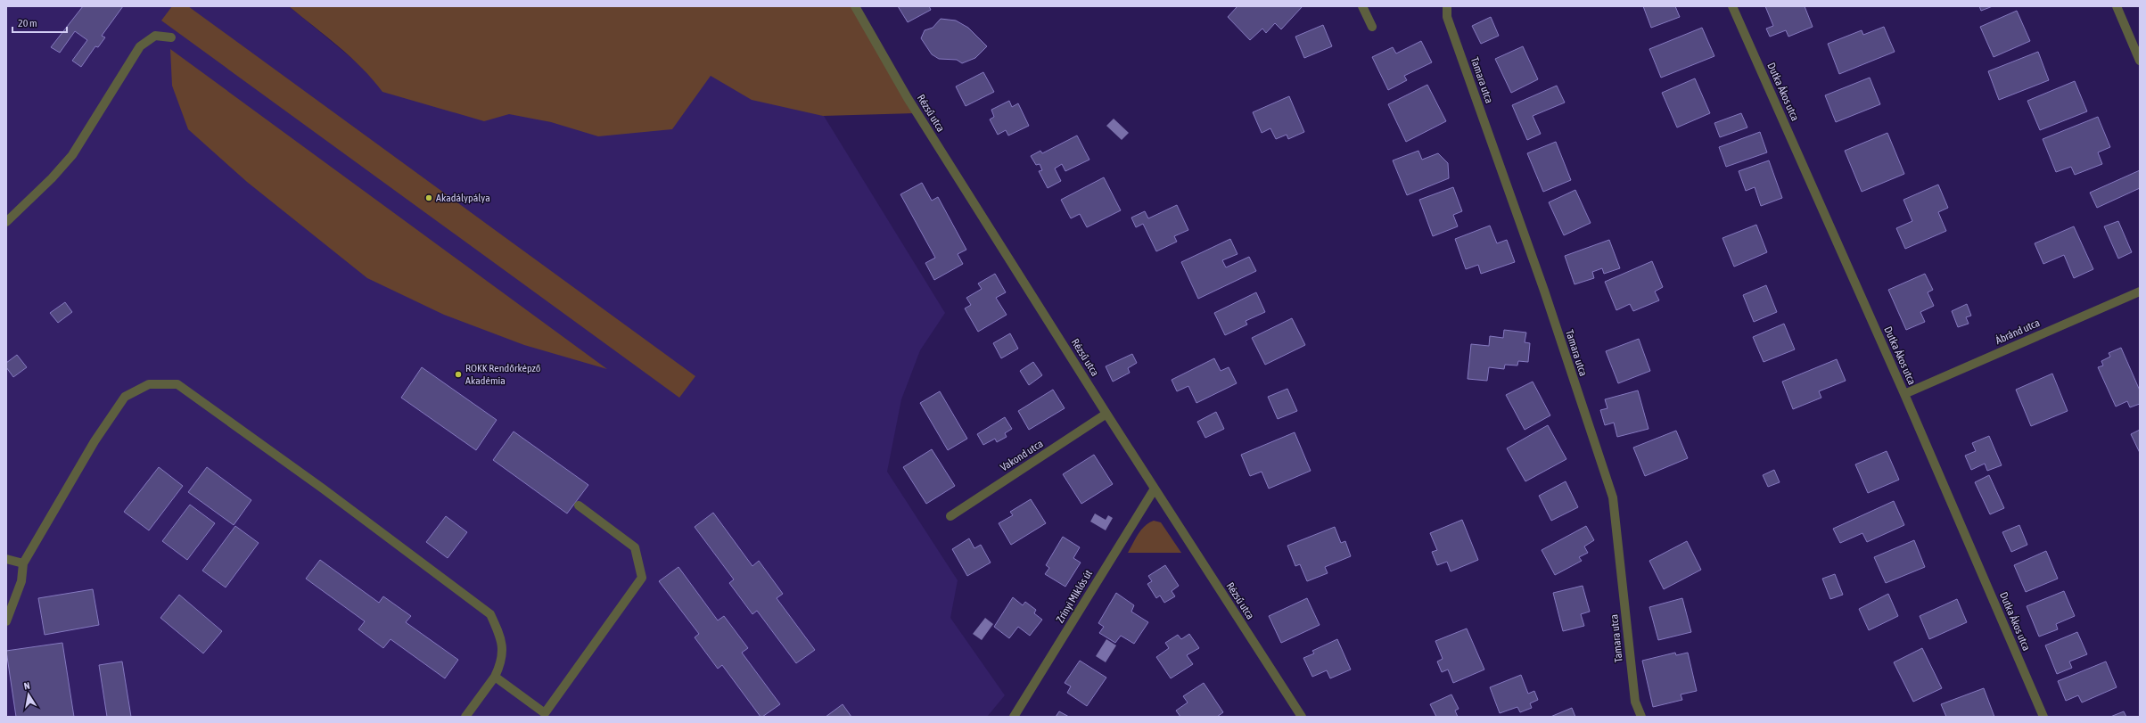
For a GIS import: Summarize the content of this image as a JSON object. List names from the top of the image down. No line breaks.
{"streets":{"street":["Tamara utca","Dutka Ákos utca","Rézsű utca","Ábránd utca","Vakond utca","Zrínyi Miklós út"]},"crossings":[["Dutka Ákos utca","Ábránd utca"],["Rézsű utca","Vakond utca"],["Rézsű utca","Zrínyi Miklós út"]],"places":["Akadálypálya","ROKK Rendőrképző Akadémia"],"scale_bar":"20 m","north":"top"}
